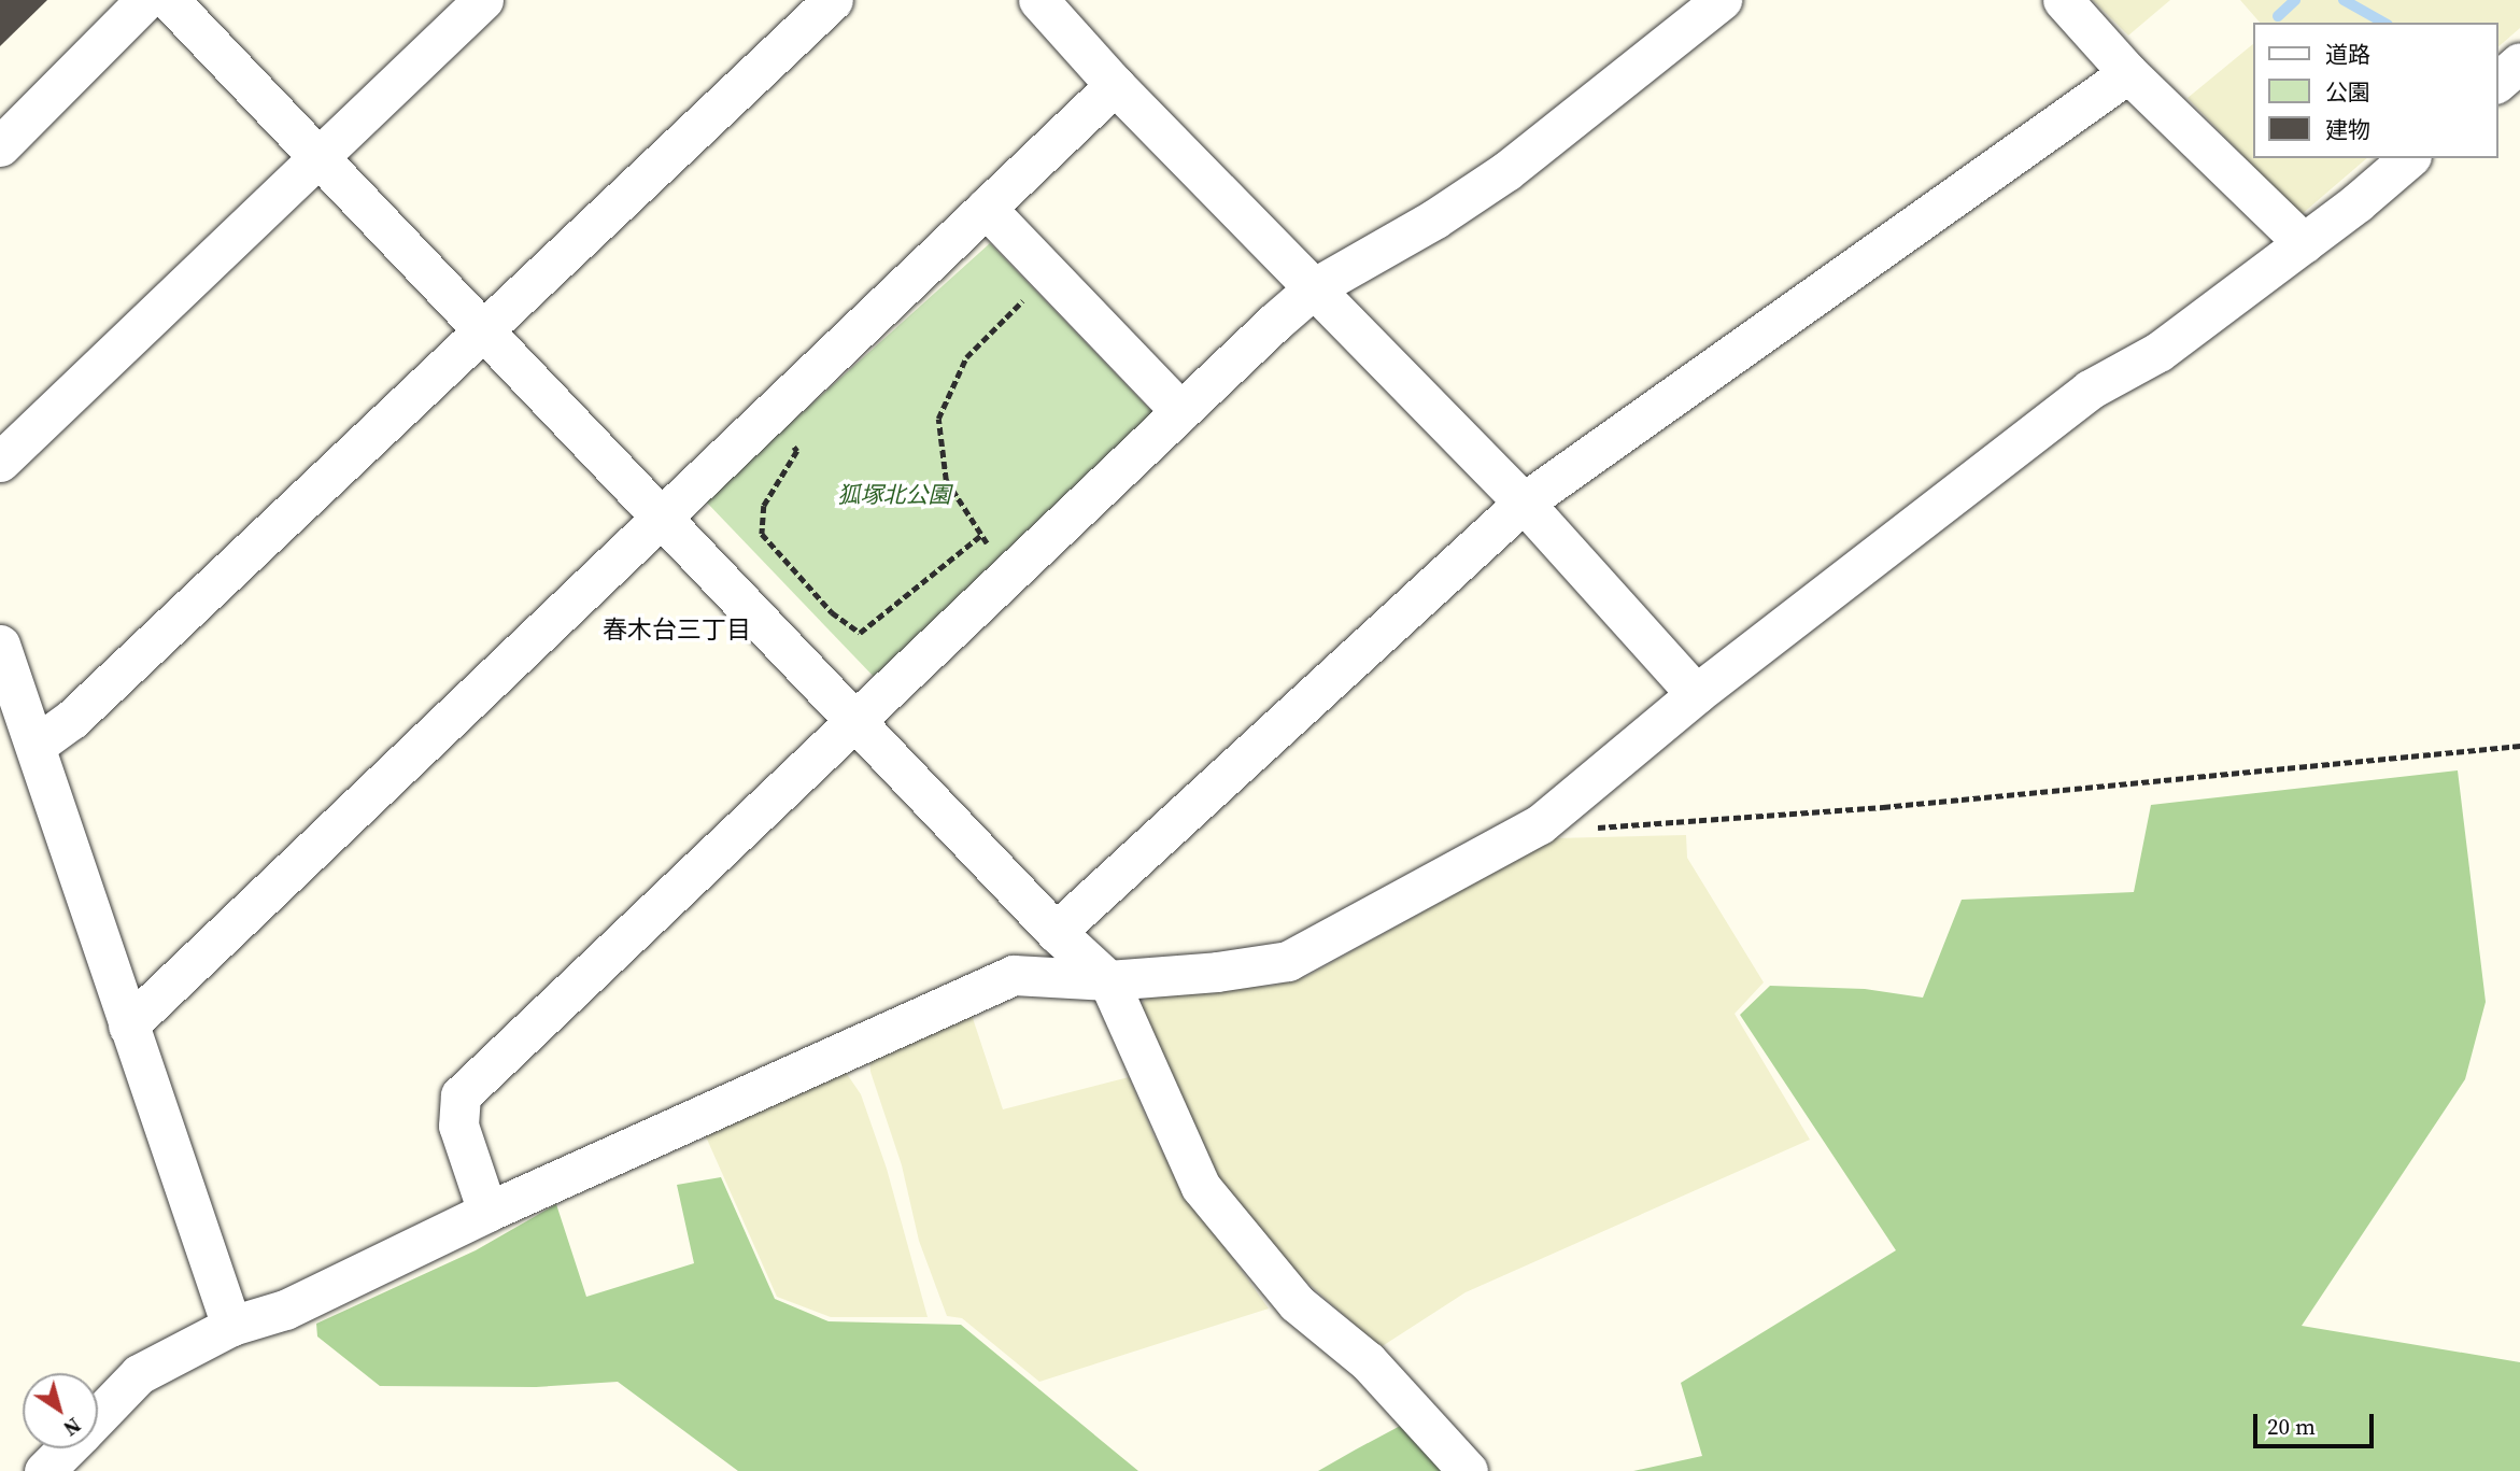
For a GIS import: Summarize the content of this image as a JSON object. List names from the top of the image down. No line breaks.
{"districts":["春木台三丁目"],"parks":["狐塚北公園"],"legend":["道路","公園","建物"],"scale_bar":"20 m","north":"bottom right"}
